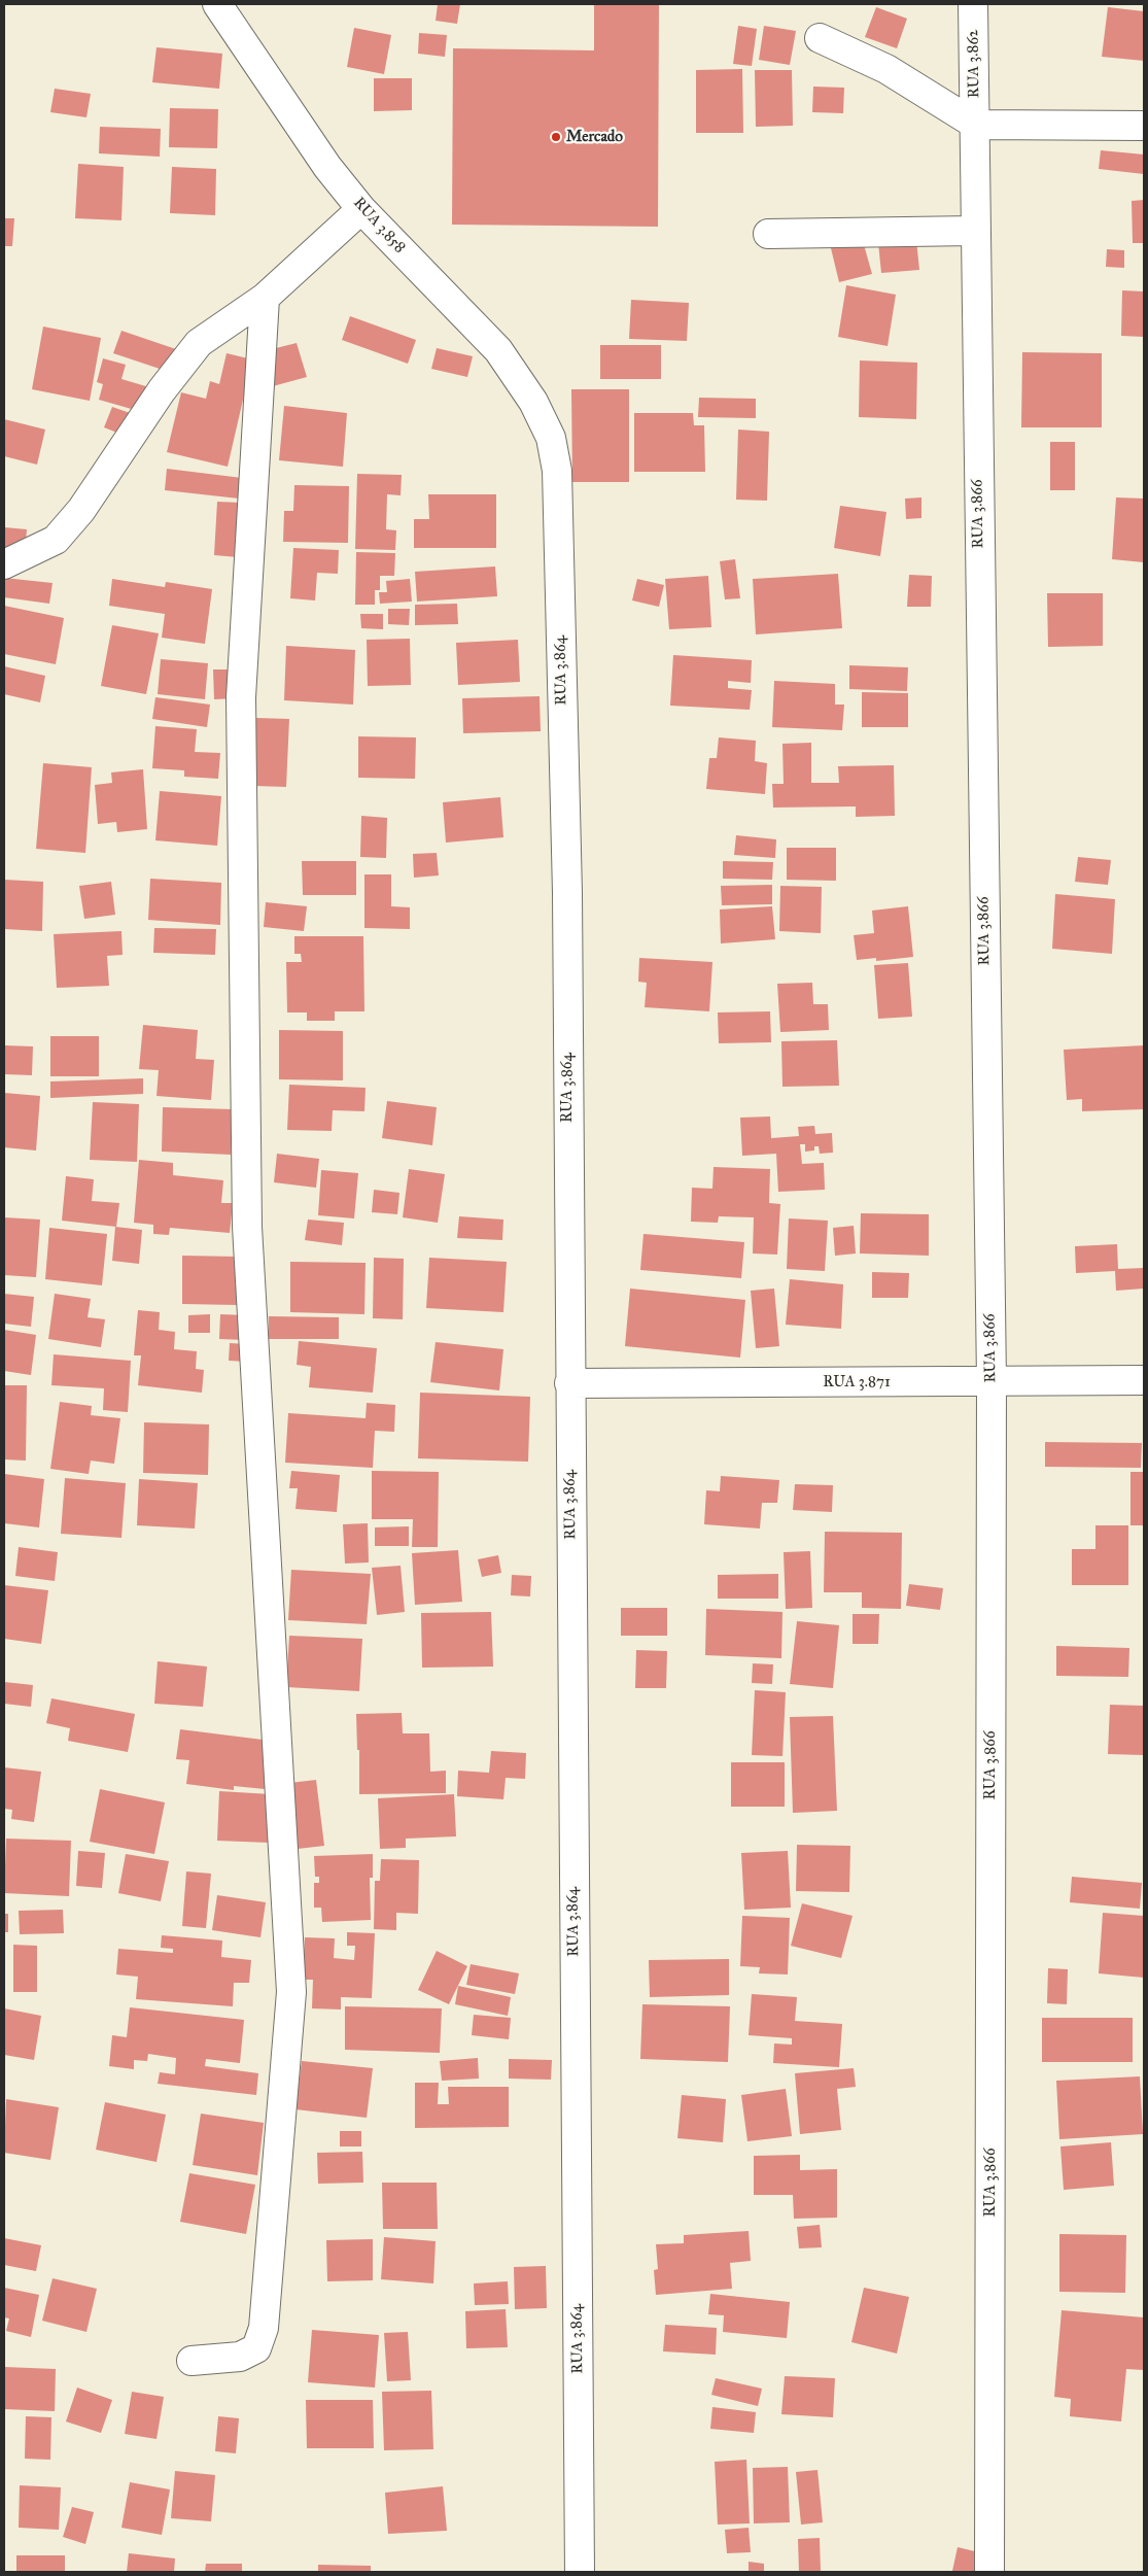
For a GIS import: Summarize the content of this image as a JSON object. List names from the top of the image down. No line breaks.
{"streets":{"street":["RUA 3.862","RUA 3.858","RUA 3.866","RUA 3.864","RUA 3.871"]},"crossings":[["RUA 3.862","RUA 3.866"],["RUA 3.858","RUA 3.864"],["RUA 3.866","RUA 3.871"],["RUA 3.864","RUA 3.871"]],"places":["Mercado"]}
